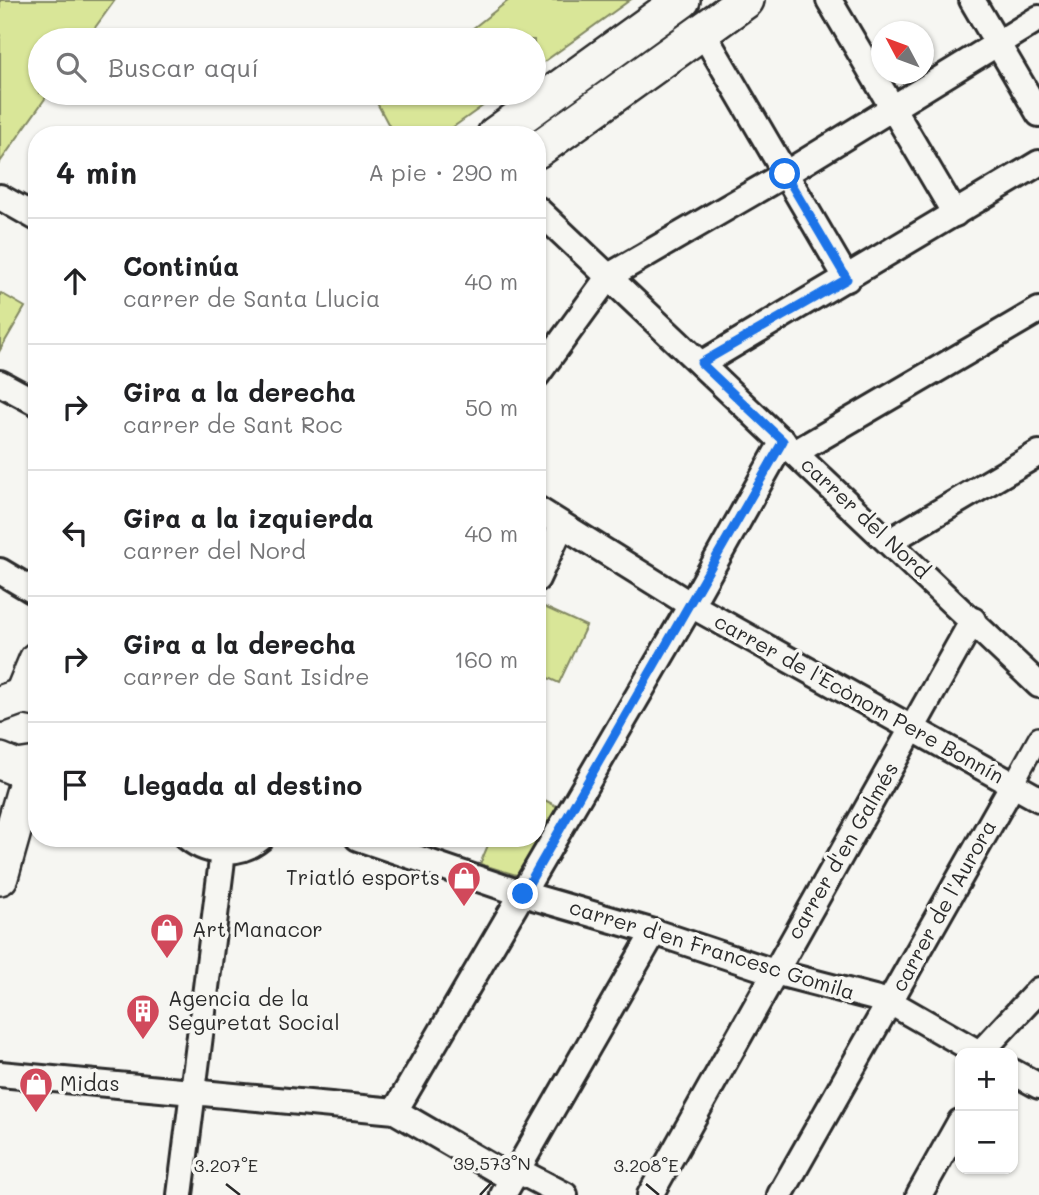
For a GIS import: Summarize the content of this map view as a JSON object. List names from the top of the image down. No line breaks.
{"streets":{"street":["carrer del Nord","carrer de l'Ecònom Pere Bonnín","carrer d'en Galmés","carrer de l'Aurora","carrer d'en Francesc Gomila"]},"crossings":[["carrer del Nord","carrer d'en Galmés"],["carrer de l'Ecònom Pere Bonnín","carrer d'en Galmés"],["carrer de l'Ecònom Pere Bonnín","carrer de l'Aurora"],["carrer d'en Galmés","carrer d'en Francesc Gomila"],["carrer de l'Aurora","carrer d'en Francesc Gomila"]],"places":{"shop":["Triatló esports","Art Manacor","Midas"],"building":["Agencia de la Seguretat Social"]},"north":"top left","page":{"search":"Buscar aquí","heading":["4 min","A pie · 290 m"],"list":[["Continúa","carrer de Santa Llucia","40 m"],["Gira a la derecha","carrer de Sant Roc","50 m"],["Gira a la izquierda","carrer del Nord","40 m"],["Gira a la derecha","carrer de Sant Isidre","160 m"],"Llegada al destino"],"map_buttons":["+","−"]},"coordinates":["39.573°N","3.207°E","3.208°E"]}
